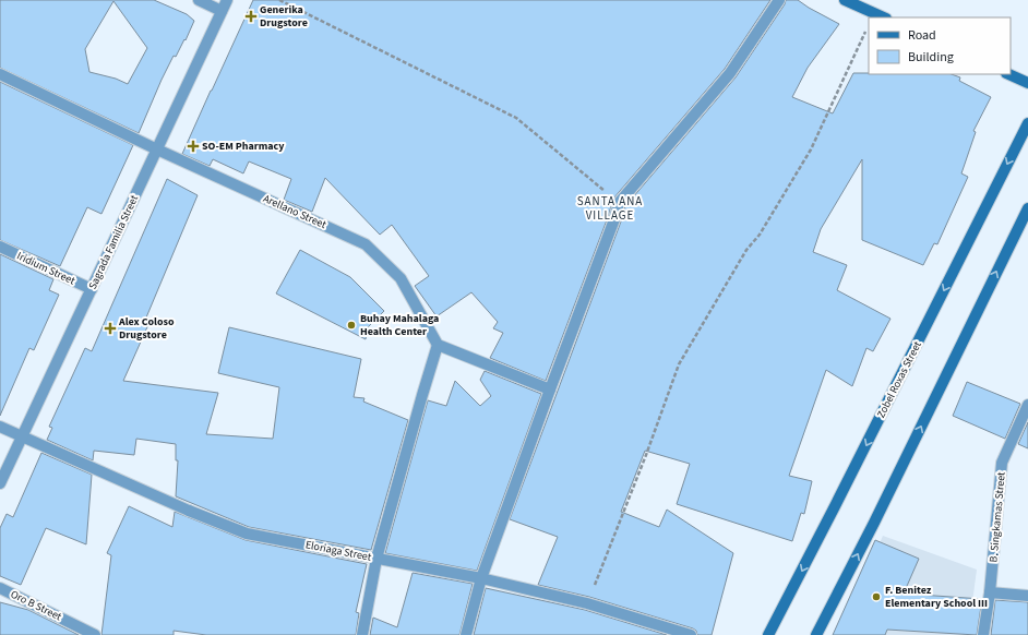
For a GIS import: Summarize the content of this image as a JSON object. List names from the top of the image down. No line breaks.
{"streets":{"main road":["Zobel Roxas Street"],"street":["Arellano Street","Sagrada Familia Street","Iridium Street","B. Singkamas Street","Eloriaga Street","Oro B Street"]},"crossings":[["Arellano Street","Sagrada Familia Street"],["Sagrada Familia Street","Iridium Street"],["Sagrada Familia Street","Eloriaga Street"]],"districts":["SANTA ANA VILLAGE"],"places":{"health":["Generika Drugstore","SO-EM Pharmacy","Alex Coloso Drugstore"],"other":["Buhay Mahalaga Health Center","F. Benitez Elementary School III"]},"legend":["Road","Building"]}
